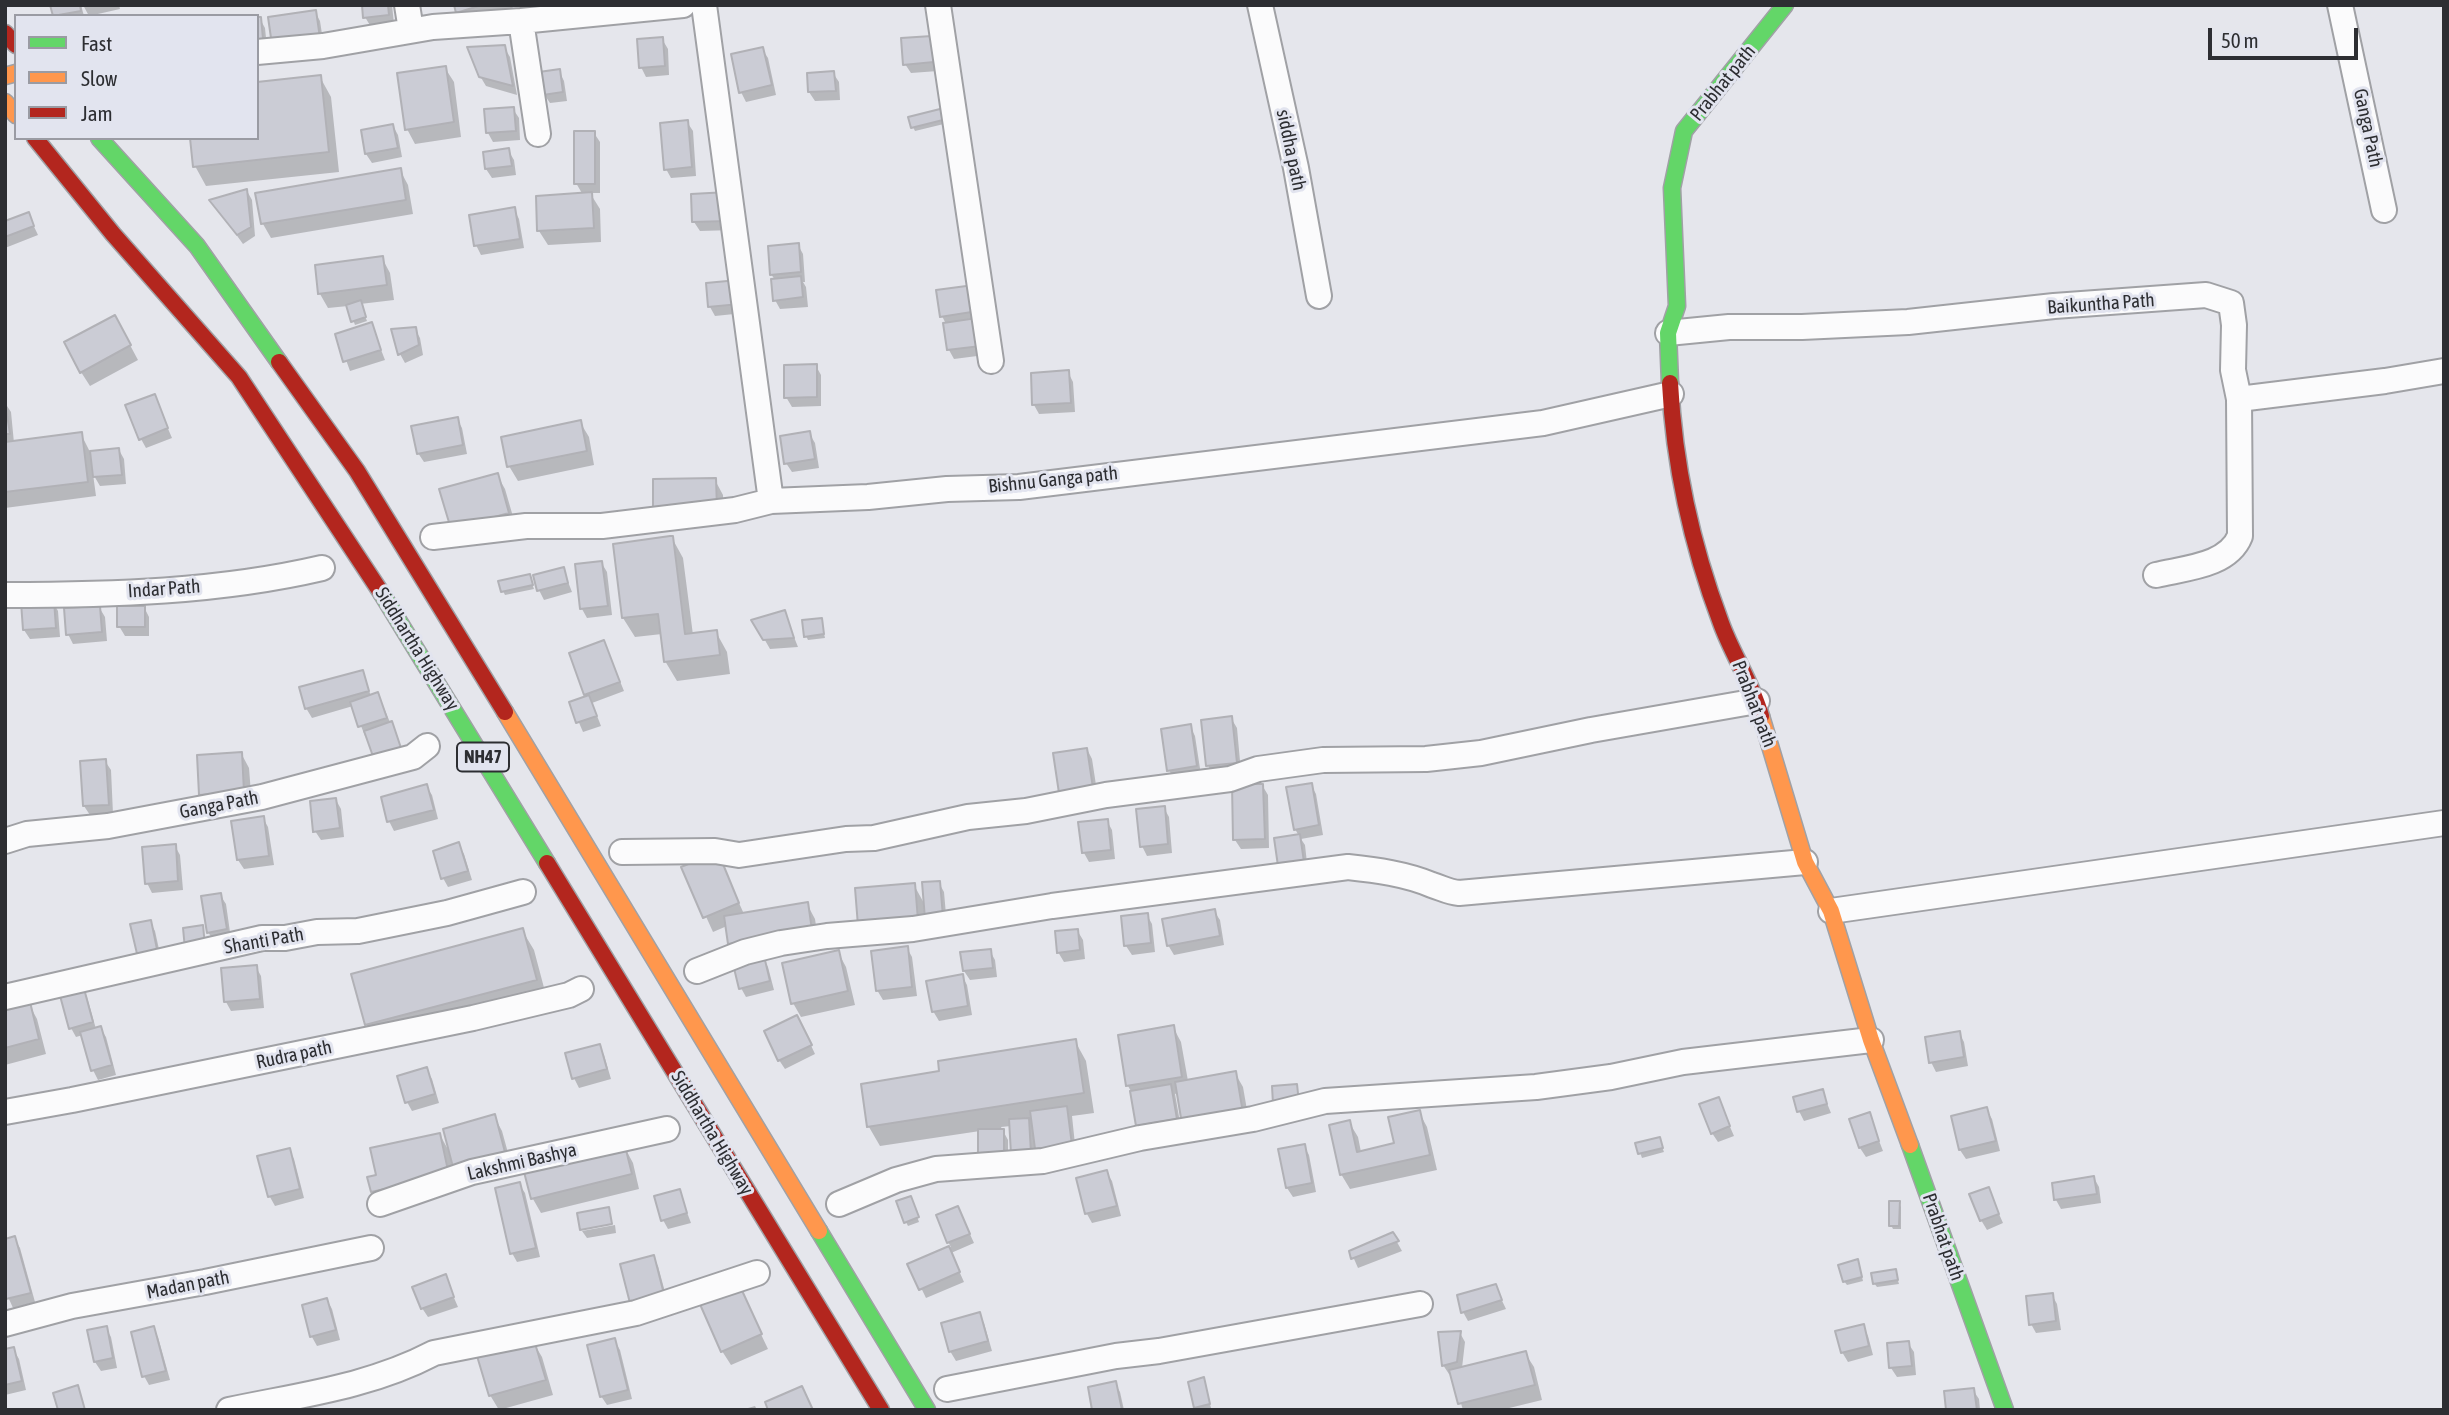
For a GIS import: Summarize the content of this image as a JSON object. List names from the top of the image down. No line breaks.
{"streets":{"main road":["Prabhat path","Siddhartha Highway","NH47"],"street":["Ganga Path","siddha path","Baikuntha Path","Bishnu Ganga path","Indar Path","Shanti Path","Rudra path","Lakshmi Bashya","Madan path"]},"crossings":[["Prabhat path","Baikuntha Path"],["Prabhat path","Bishnu Ganga path"]],"legend":["Fast","Slow","Jam"],"scale_bar":"50 m"}
